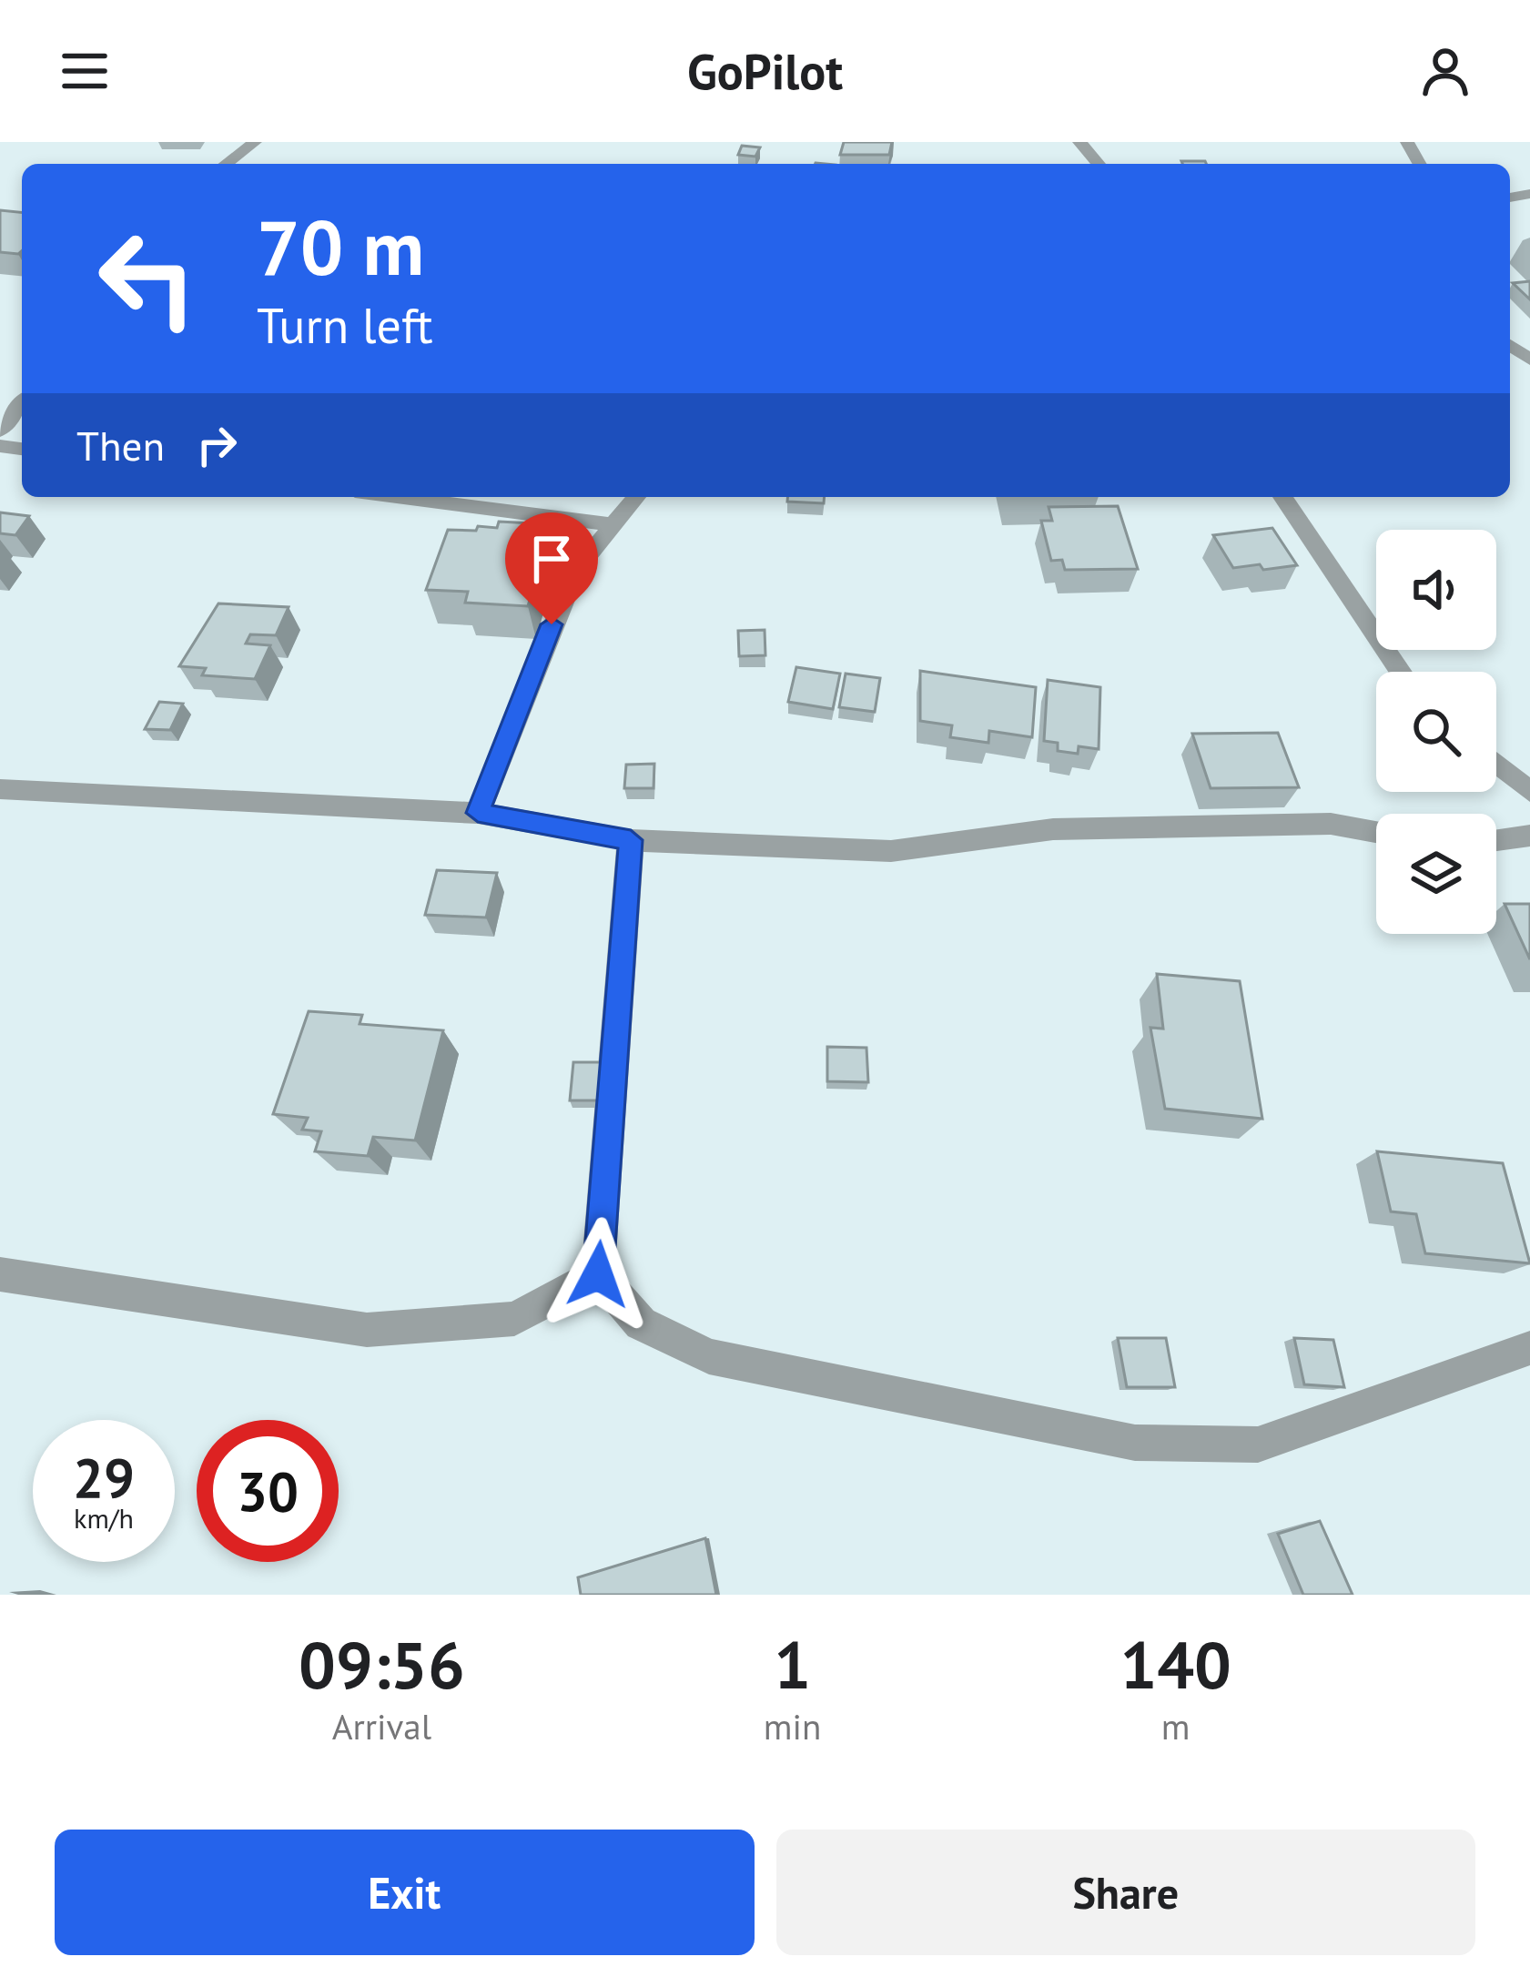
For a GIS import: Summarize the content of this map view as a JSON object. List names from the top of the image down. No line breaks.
{"page":{"header":"GoPilot","turn":["70 m","Turn left"],"then":"Then","speed":"29 km/h","limit":"30","eta":["09:56","Arrival","1","min","140","m"],"buttons":["Exit","Share"]}}
